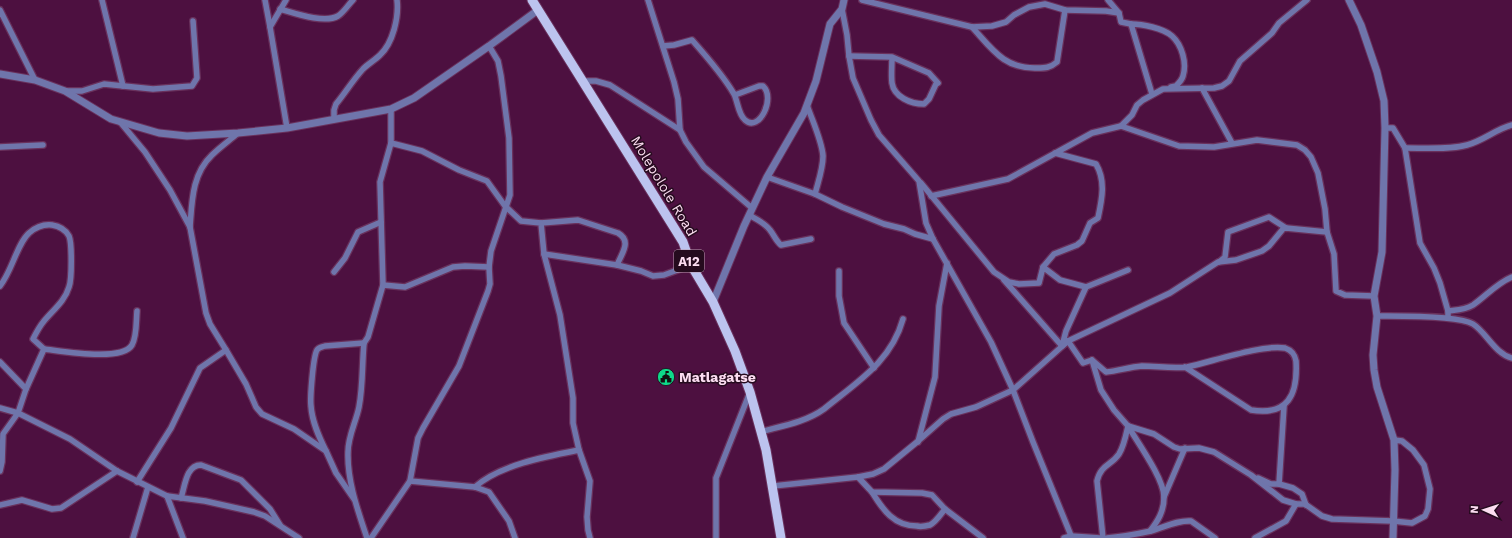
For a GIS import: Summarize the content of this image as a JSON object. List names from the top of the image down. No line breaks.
{"streets":{"main road":["Molepolole Road","A12"]},"places":{"public building":["Matlagatse"]},"north":"left"}
